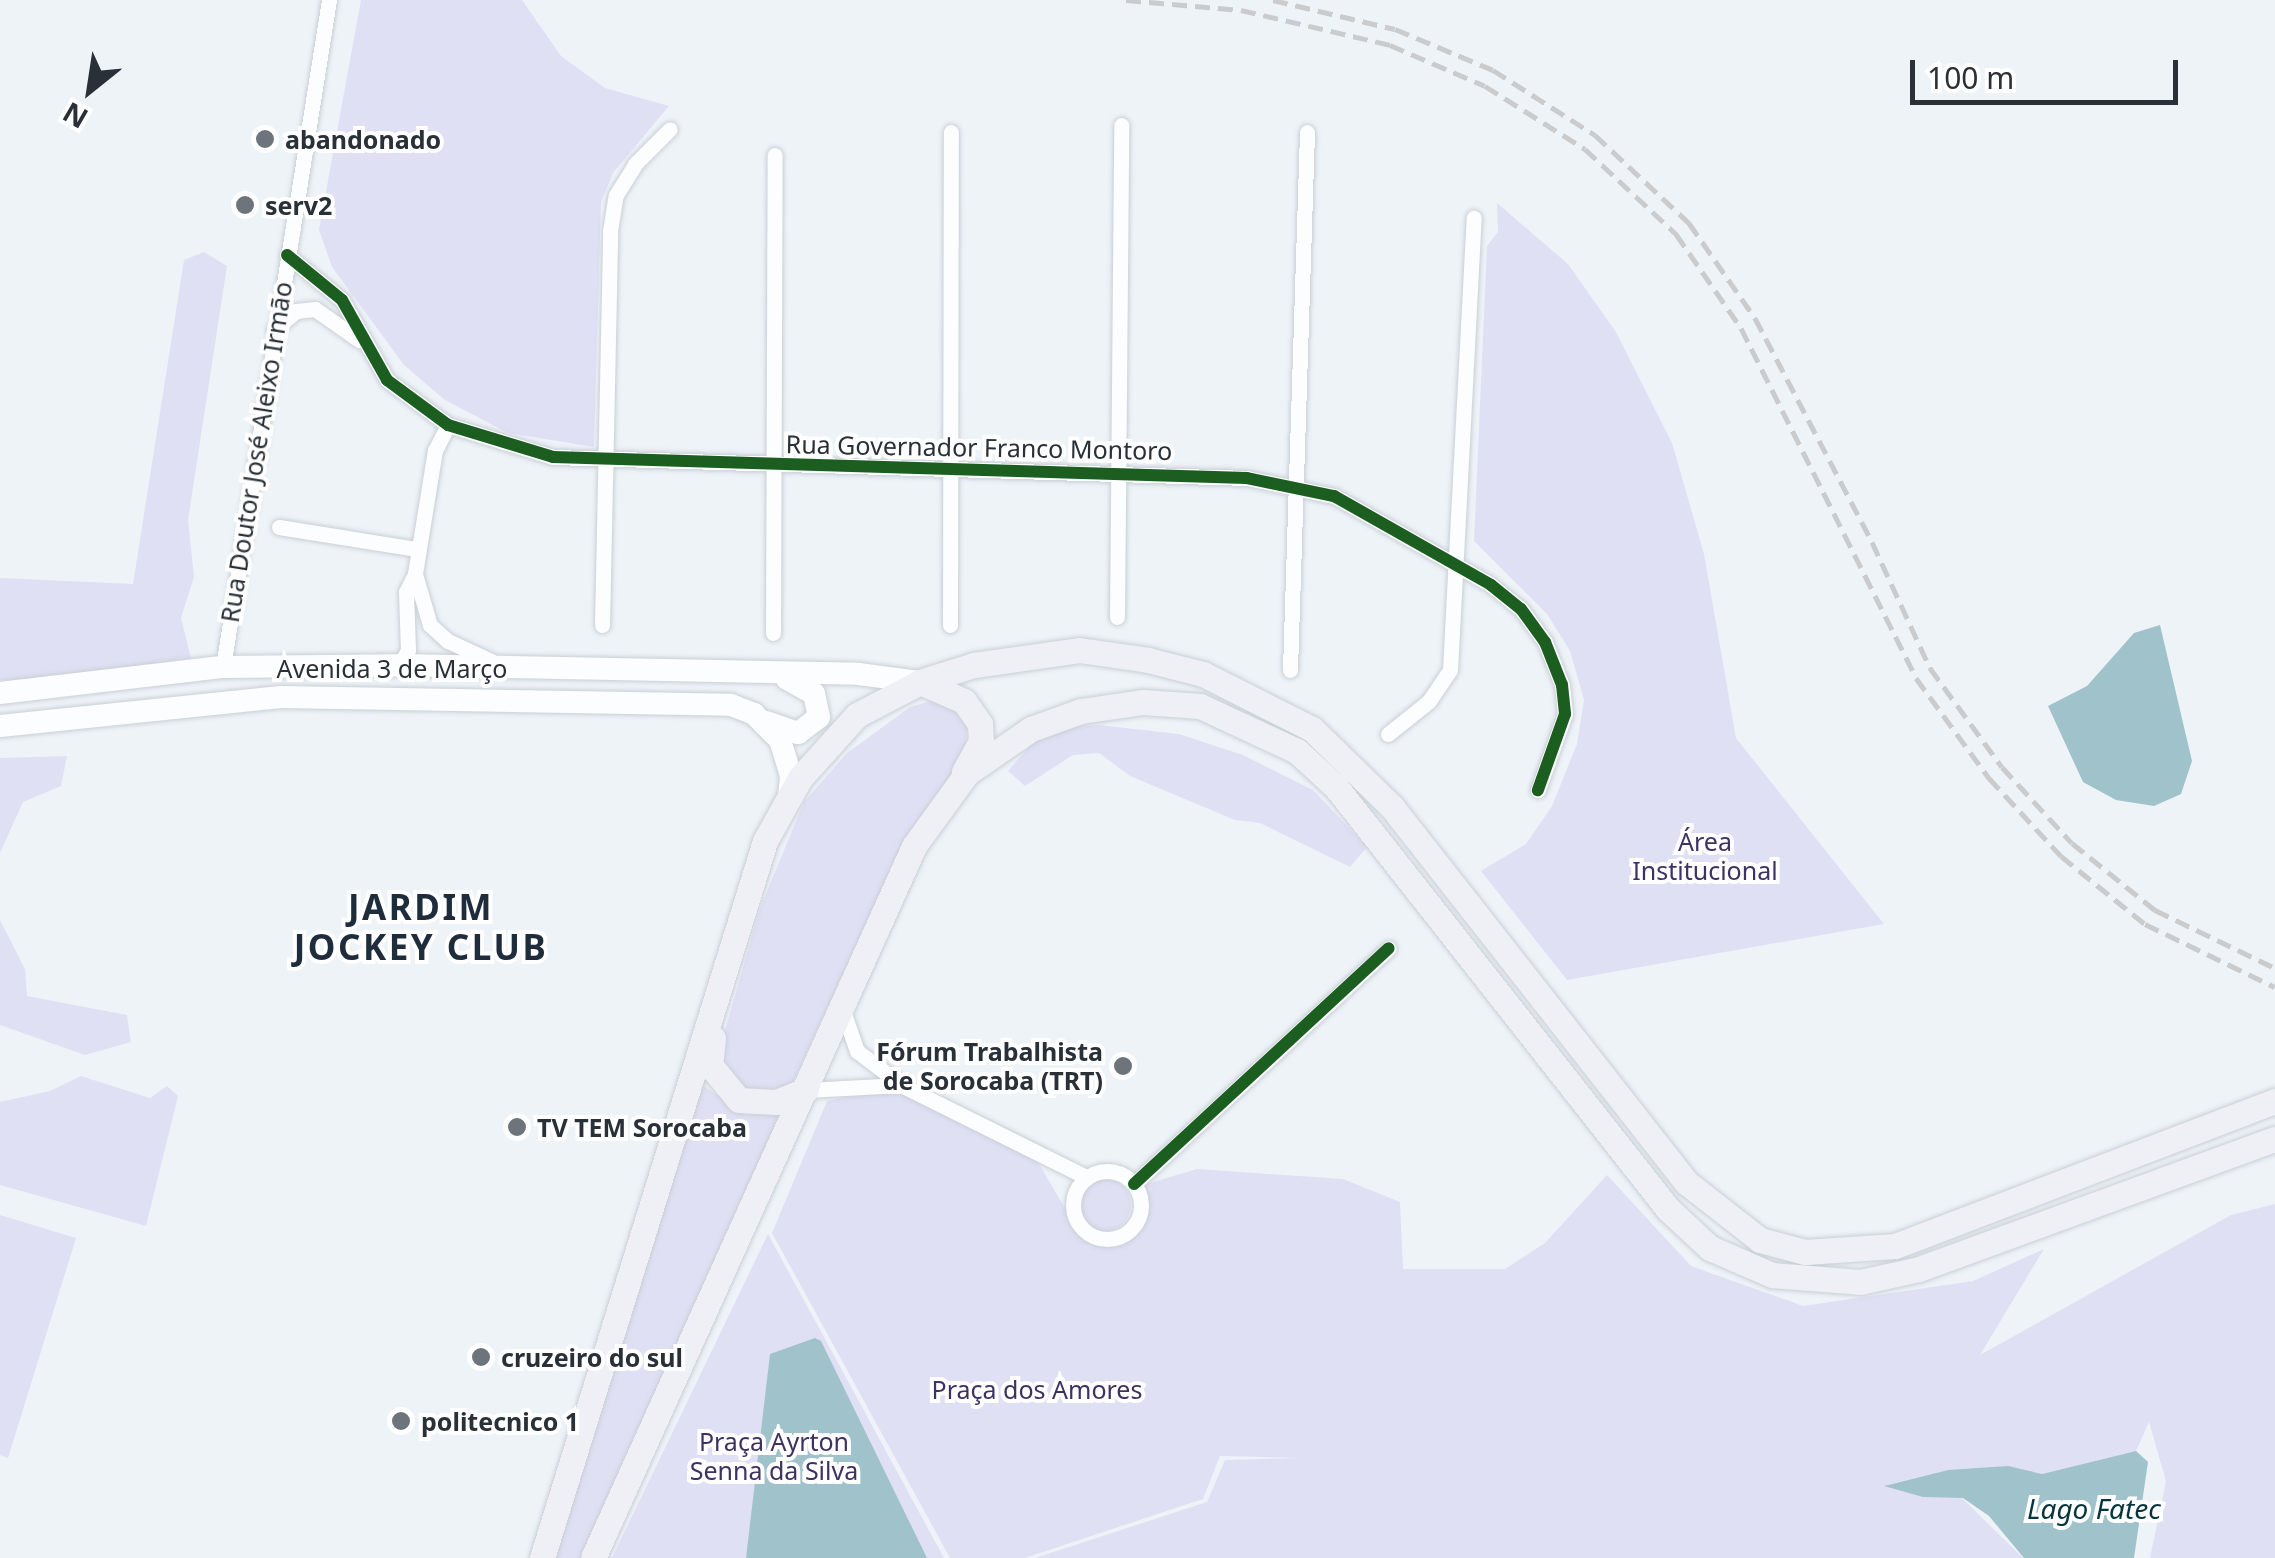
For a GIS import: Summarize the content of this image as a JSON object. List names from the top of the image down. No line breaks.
{"streets":{"main road":["Avenida 3 de Março"],"street":["Rua Governador Franco Montoro","Rua Doutor José Aleixo Irmão"]},"crossings":[["Rua Governador Franco Montoro","Rua Doutor José Aleixo Irmão"],["Rua Doutor José Aleixo Irmão","Avenida 3 de Março"]],"districts":["JARDIM JOCKEY CLUB"],"water":["Lago Fatec"],"parks":["Área Institucional","Praça dos Amores","Praça Ayrton Senna da Silva"],"places":["abandonado","serv2","Fórum Trabalhista de Sorocaba (TRT)","TV TEM Sorocaba","cruzeiro do sul","politecnico 1"],"scale_bar":"100 m","north":"bottom left"}
